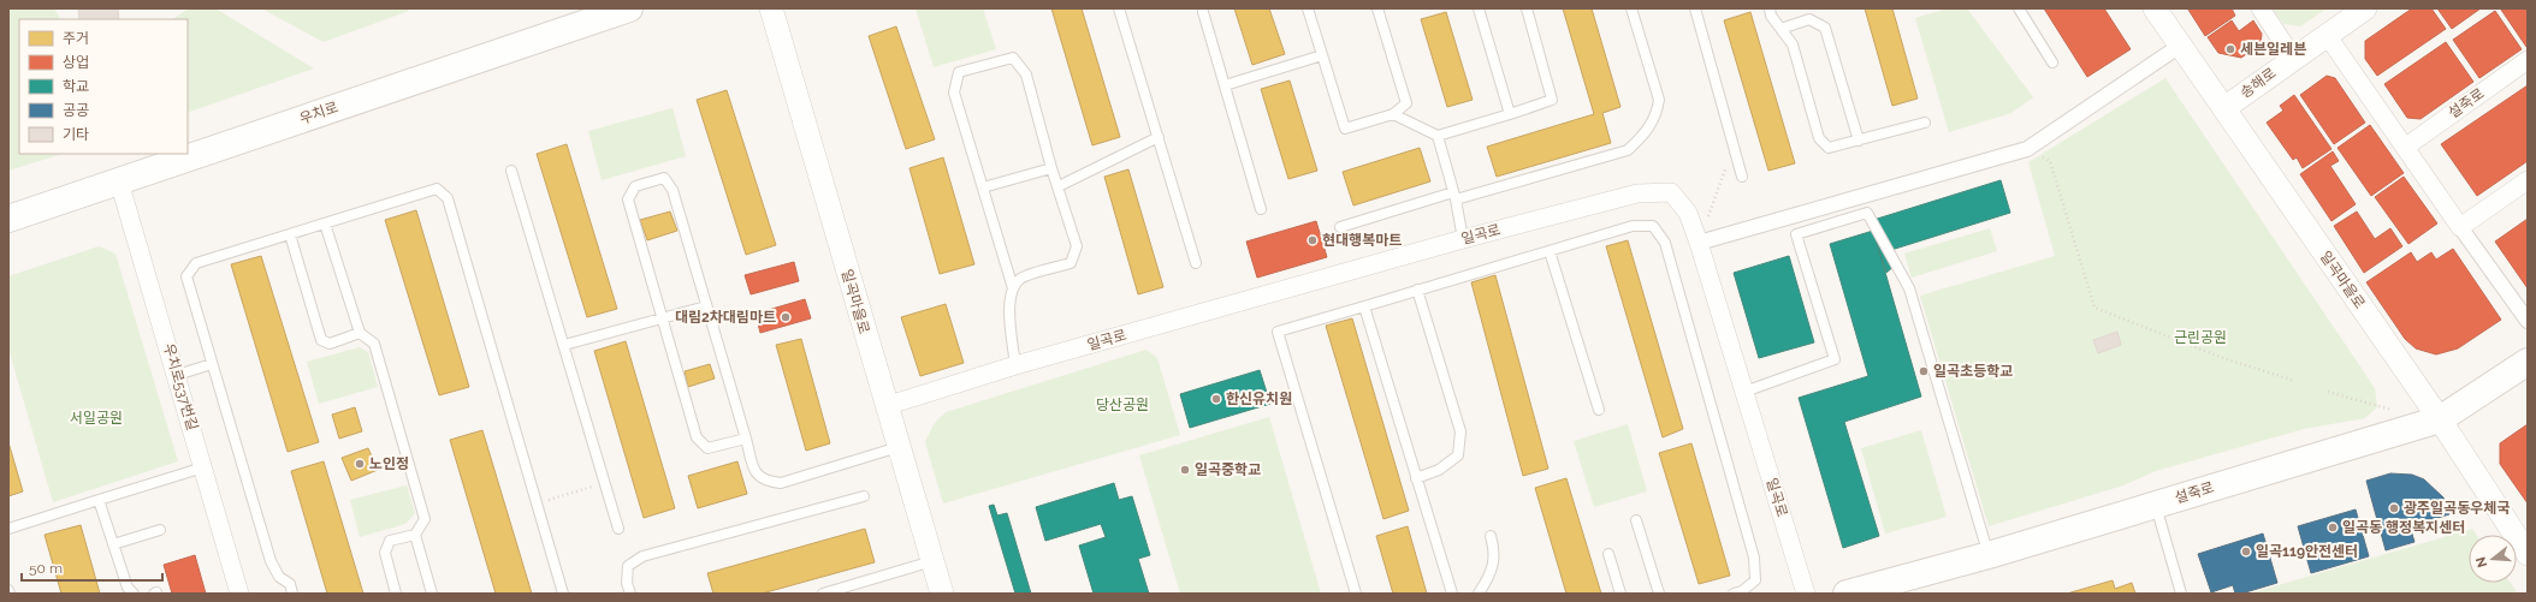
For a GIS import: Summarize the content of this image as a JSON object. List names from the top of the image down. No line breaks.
{"streets":{"main road":["설죽로","우치로"],"street":["송해로","일곡로","일곡마을로","우치로537번길"]},"crossings":[["송해로","일곡마을로"],["설죽로","일곡마을로"],["우치로","우치로537번길"],["일곡로","일곡마을로"]],"parks":["근린공원","당산공원","서일공원"],"places":["세븐일레븐","현대행복마트","대림2차대림마트","일곡초등학교","한신유치원","노인정","일곡중학교","광주일곡동우체국","일곡동 행정복지센터","일곡119안전센터"],"legend":["주거","상업","학교","공공","기타"],"scale_bar":"50 m","north":"left"}
